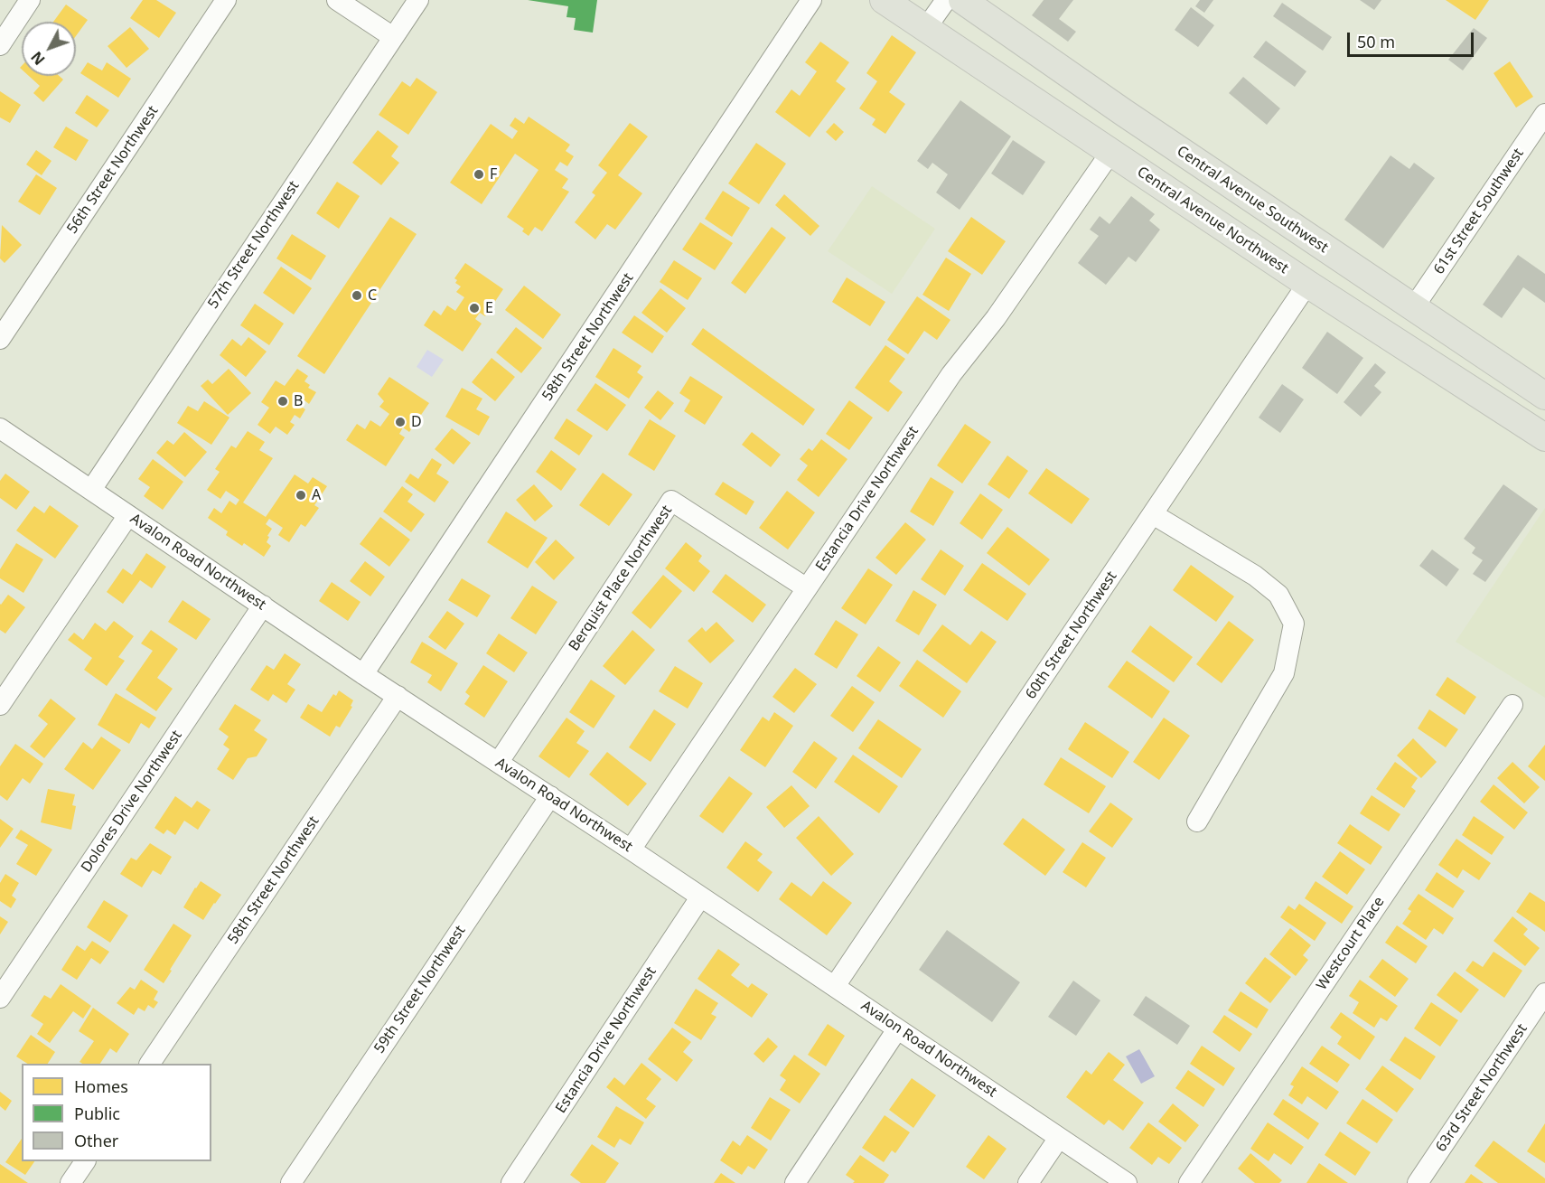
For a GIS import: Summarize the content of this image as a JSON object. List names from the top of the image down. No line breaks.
{"streets":{"main road":["Central Avenue Southwest","Central Avenue Northwest"],"street":["56th Street Northwest","61st Street Southwest","57th Street Northwest","58th Street Northwest","Estancia Drive Northwest","Avalon Road Northwest","Berquist Place Northwest","60th Street Northwest","Dolores Drive Northwest","Westcourt Place","59th Street Northwest","63rd Street Northwest"]},"crossings":[["Central Avenue Southwest","61st Street Southwest"],["Central Avenue Northwest","Estancia Drive Northwest"],["Central Avenue Northwest","60th Street Northwest"],["57th Street Northwest","Avalon Road Northwest"],["58th Street Northwest","Avalon Road Northwest"],["Estancia Drive Northwest","Avalon Road Northwest"],["Estancia Drive Northwest","Berquist Place Northwest"],["Avalon Road Northwest","Berquist Place Northwest"],["Avalon Road Northwest","60th Street Northwest"],["Avalon Road Northwest","Dolores Drive Northwest"],["Avalon Road Northwest","59th Street Northwest"]],"places":["F","C","E","B","D","A"],"legend":["Homes","Public","Other"],"scale_bar":"50 m","north":"bottom left"}
